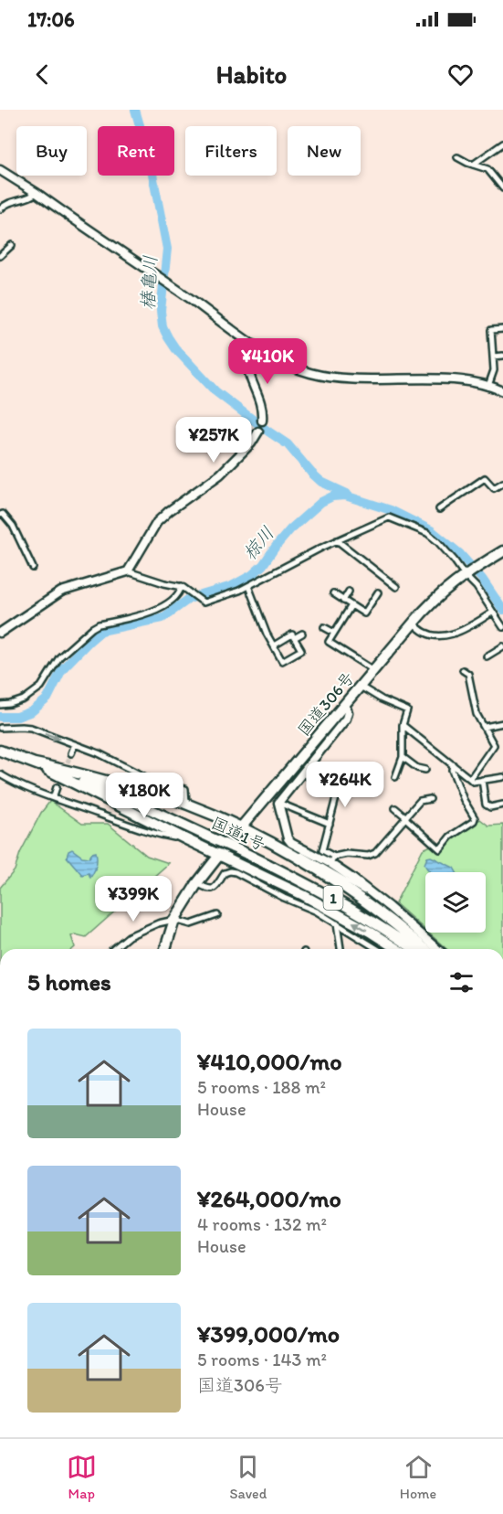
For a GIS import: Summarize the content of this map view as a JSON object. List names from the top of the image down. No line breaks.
{"streets":{"highway":["国道306号","国道1号","1"]},"water":["椿亀川","椋川"],"page":{"status":"17:06","header":"Habito","chip":["Buy","Rent","Filters","New"],"price":["¥410K","¥257K","¥264K","¥180K","¥399K"],"heading":"5 homes","list":[{"name":"¥410,000/mo","note":"5 rooms · 188 m² · House"},{"name":"¥264,000/mo","note":"4 rooms · 132 m² · House"},{"name":"¥399,000/mo","note":"5 rooms · 143 m² · 国道306号"}],"tabs":["Map","Saved","Home"]}}
